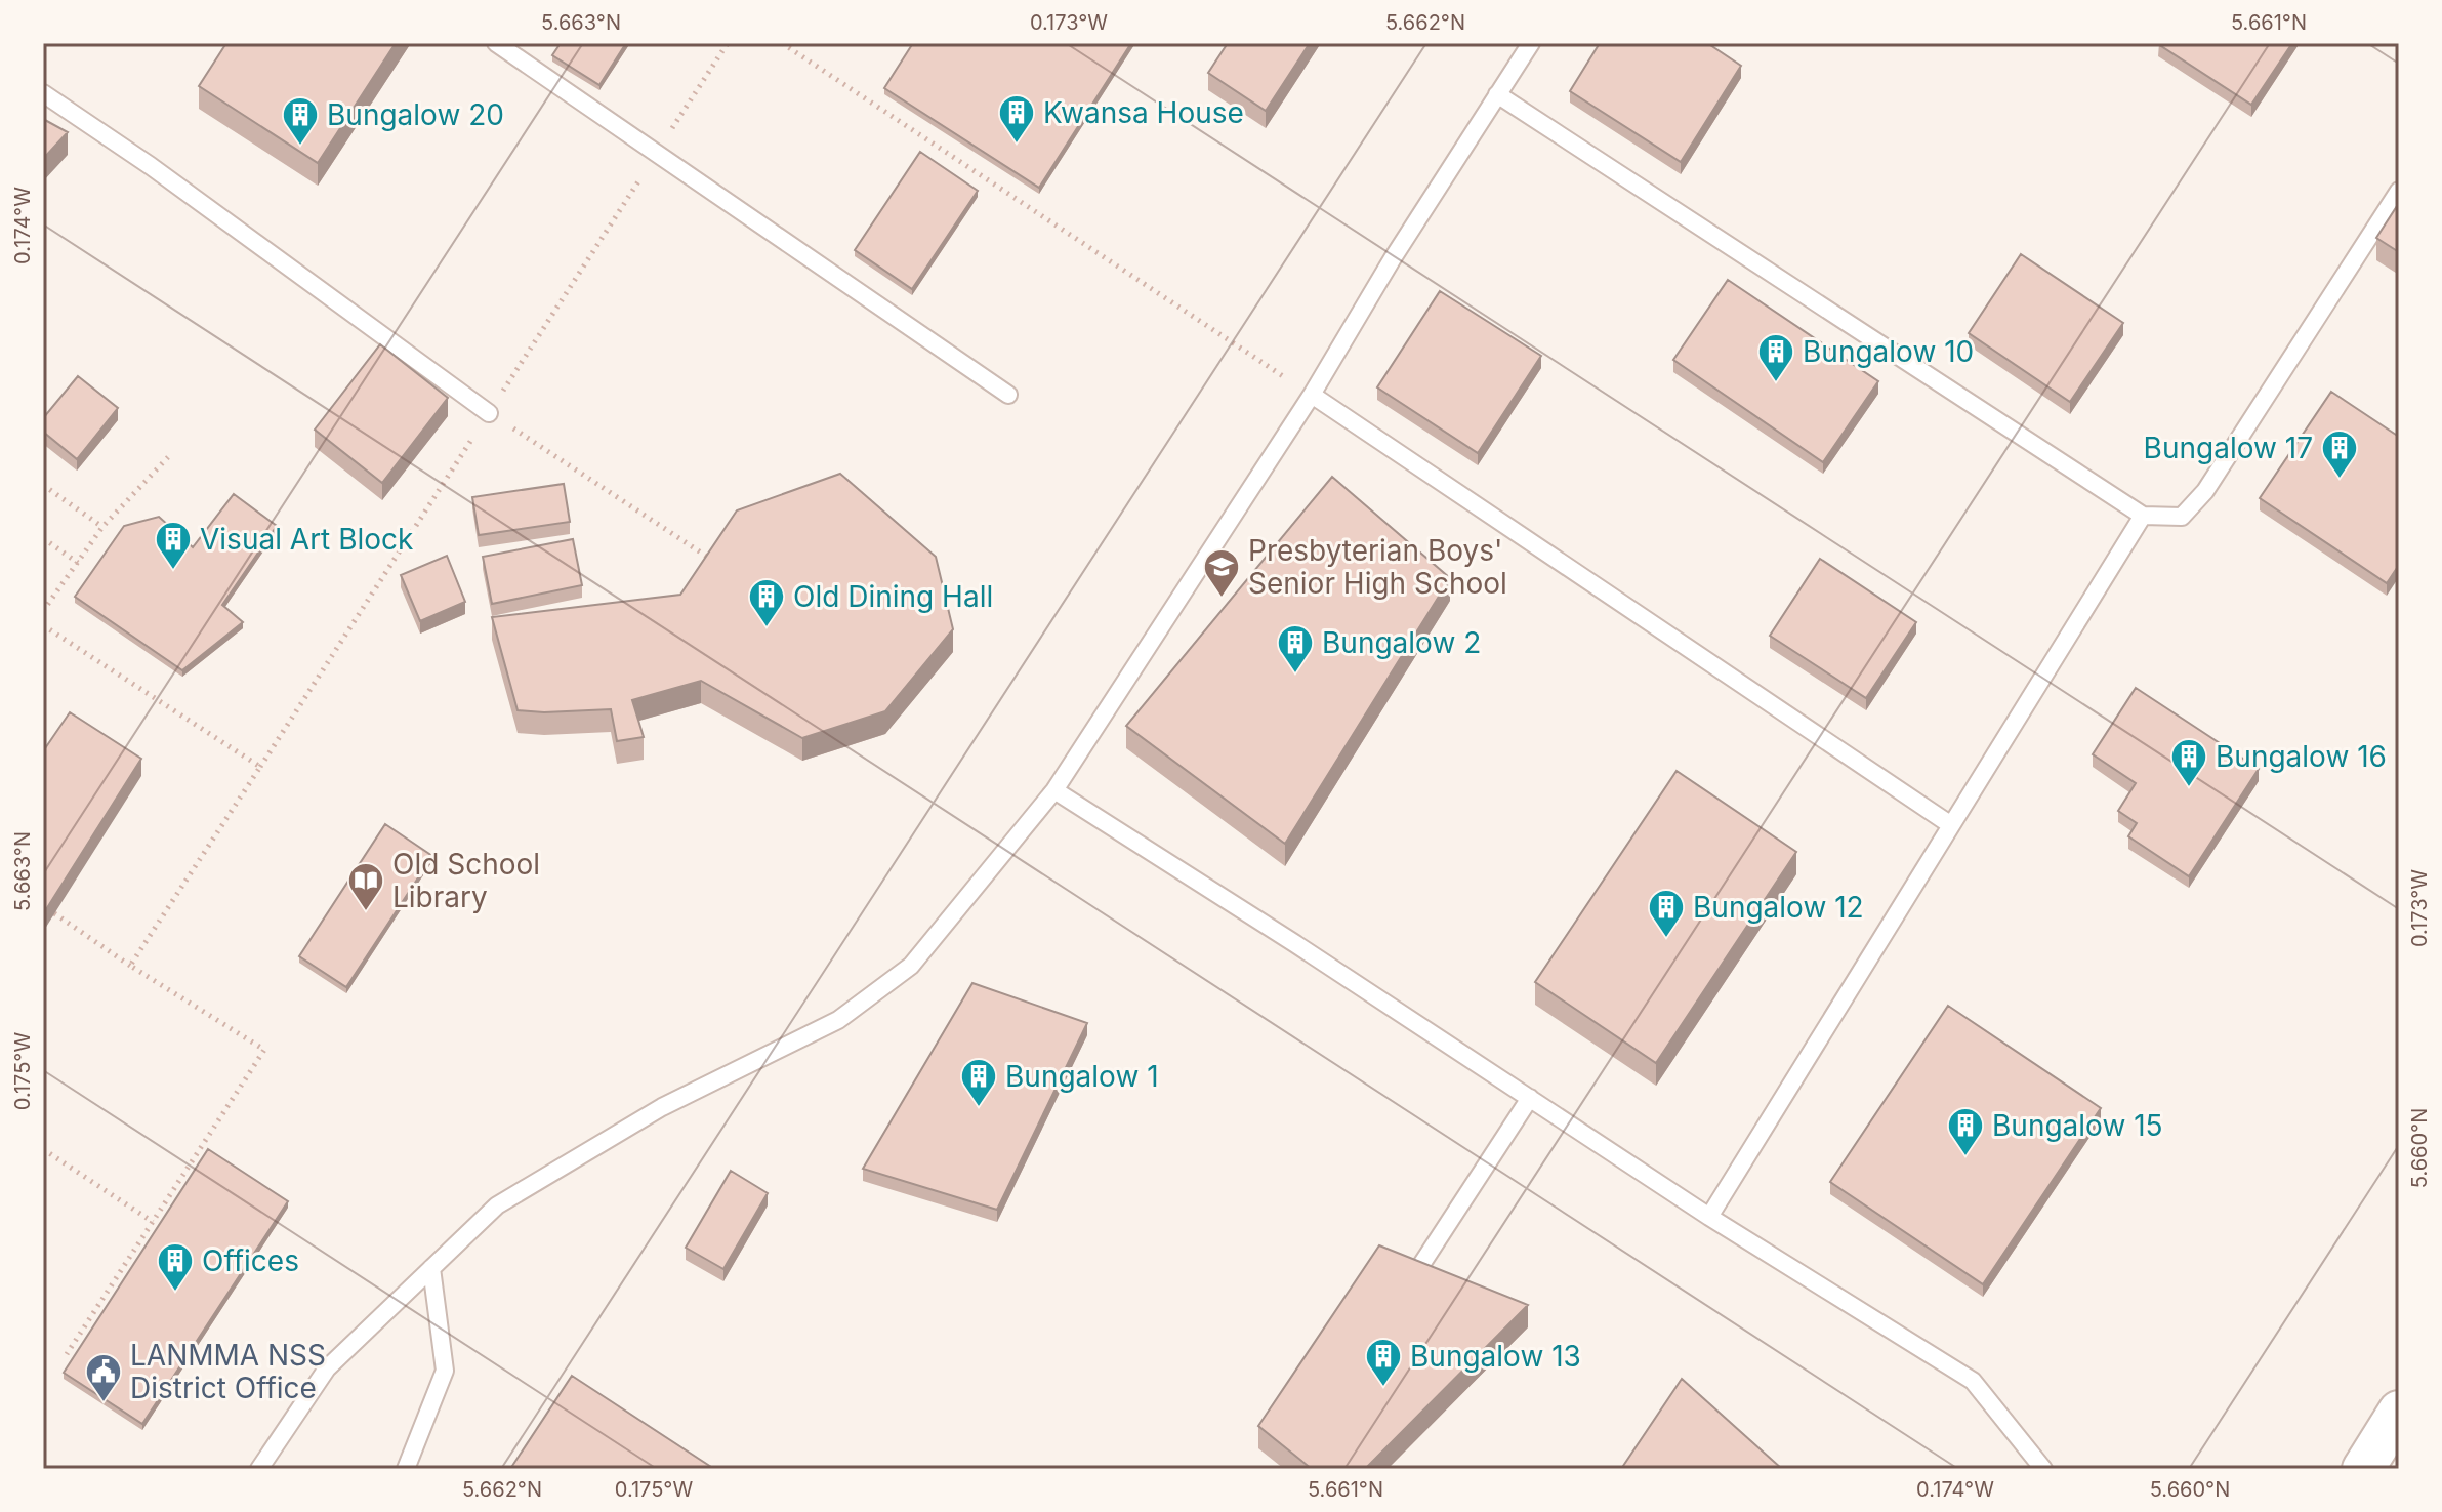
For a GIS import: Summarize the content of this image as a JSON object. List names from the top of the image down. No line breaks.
{"places":{"building":["Kwansa House","Bungalow 20","Bungalow 10","Bungalow 17","Visual Art Block","Old Dining Hall","Bungalow 2","Bungalow 16","Bungalow 12","Bungalow 1","Bungalow 15","Offices","Bungalow 13"],"school or university":["Presbyterian Boys' Senior High School"],"library":["Old School Library"],"public building":["LANMMA NSS District Office"]},"coordinates":["5.663°N","0.173°W","5.662°N","5.661°N","0.174°W","0.175°W","5.660°N"]}
